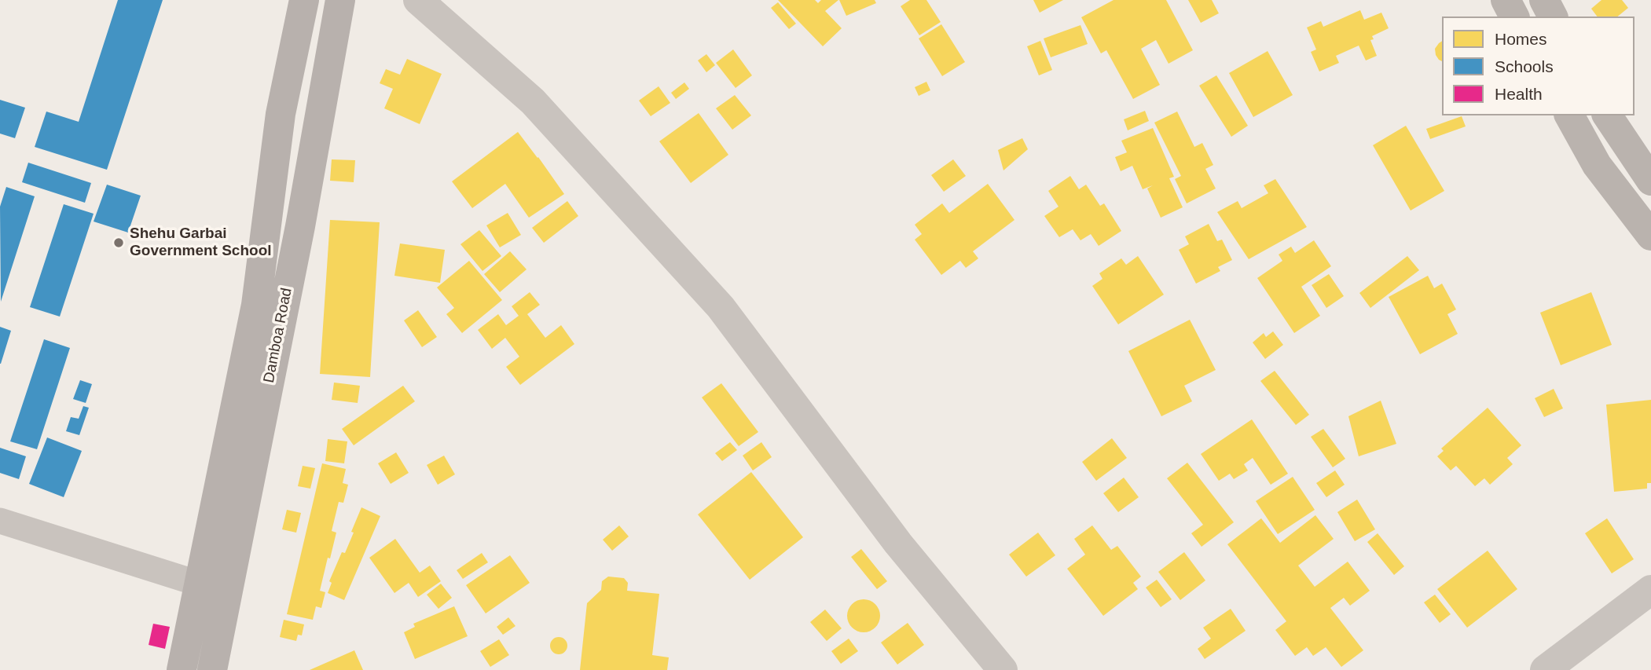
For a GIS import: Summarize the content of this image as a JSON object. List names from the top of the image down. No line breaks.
{"streets":{"main road":["Damboa Road"]},"places":["Shehu Garbai Government School"],"legend":["Homes","Schools","Health"]}
